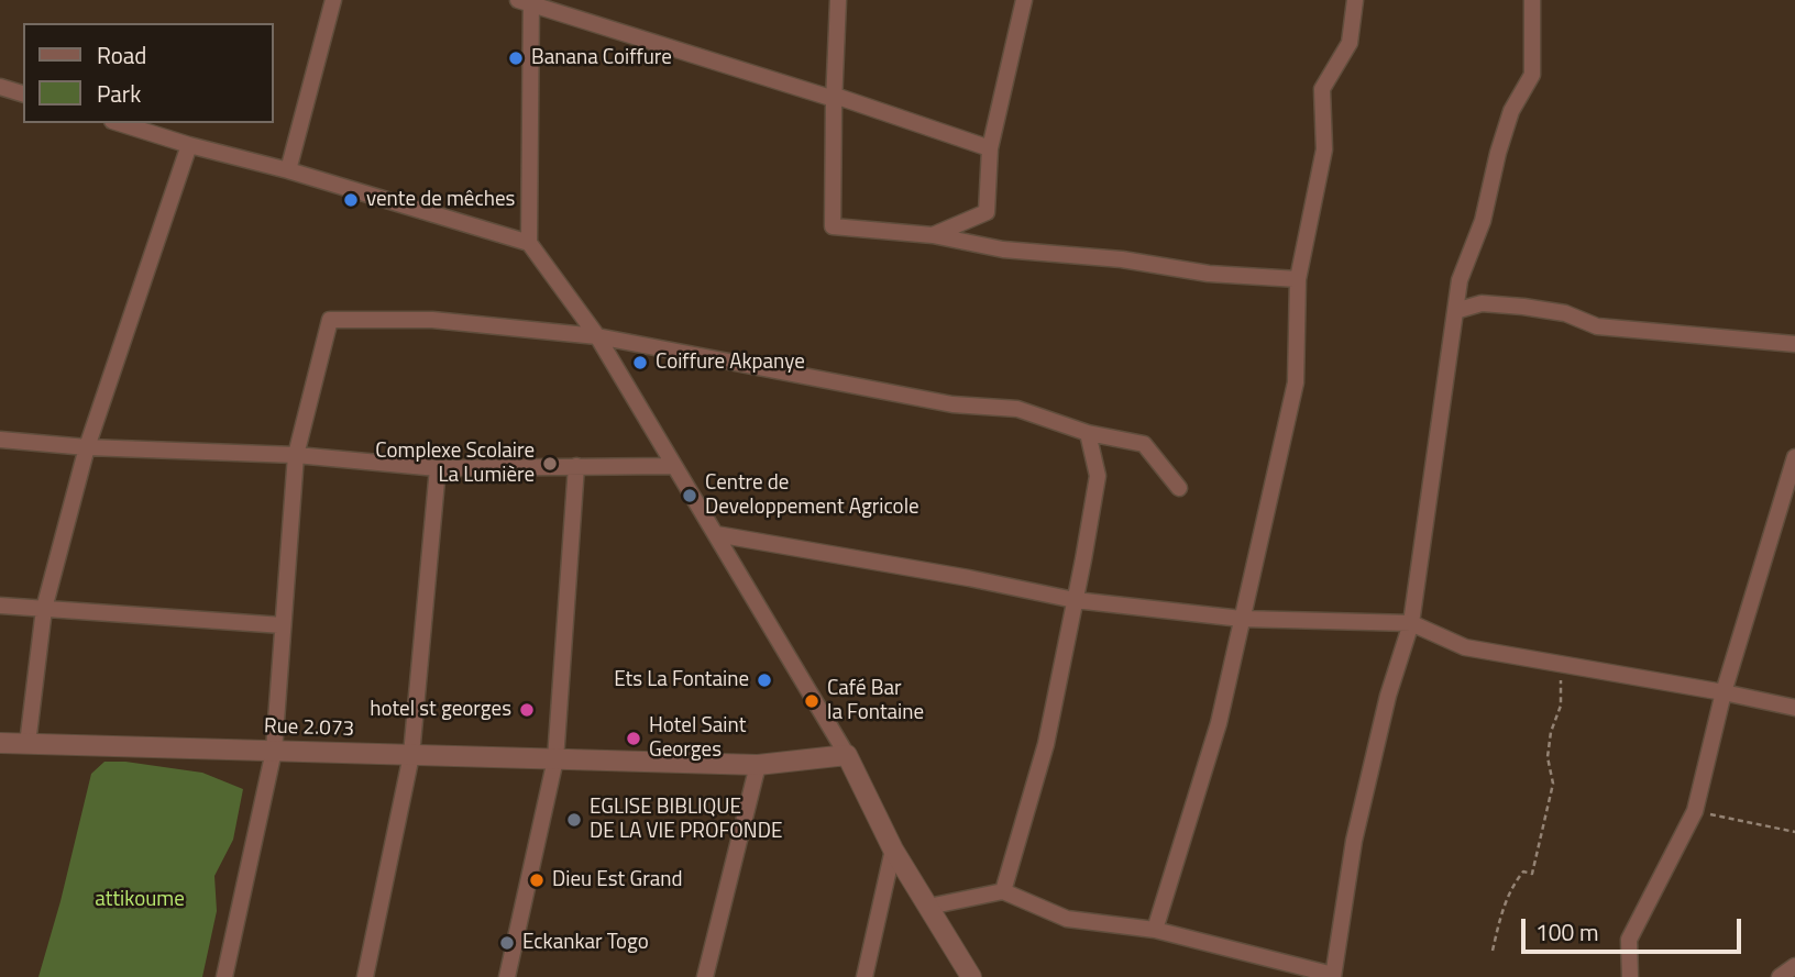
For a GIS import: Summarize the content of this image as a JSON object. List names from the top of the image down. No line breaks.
{"streets":{"street":["Rue 2.073"]},"parks":["attikoume"],"places":["Banana Coiffure","vente de mêches","Coiffure Akpanye","Complexe Scolaire La Lumière","Centre de Developpement Agricole","Ets La Fontaine","Café Bar la Fontaine","hotel st georges","Hotel Saint Georges","EGLISE BIBLIQUE DE LA VIE PROFONDE","Dieu Est Grand","Eckankar Togo"],"legend":["Road","Park"],"scale_bar":"100 m"}
